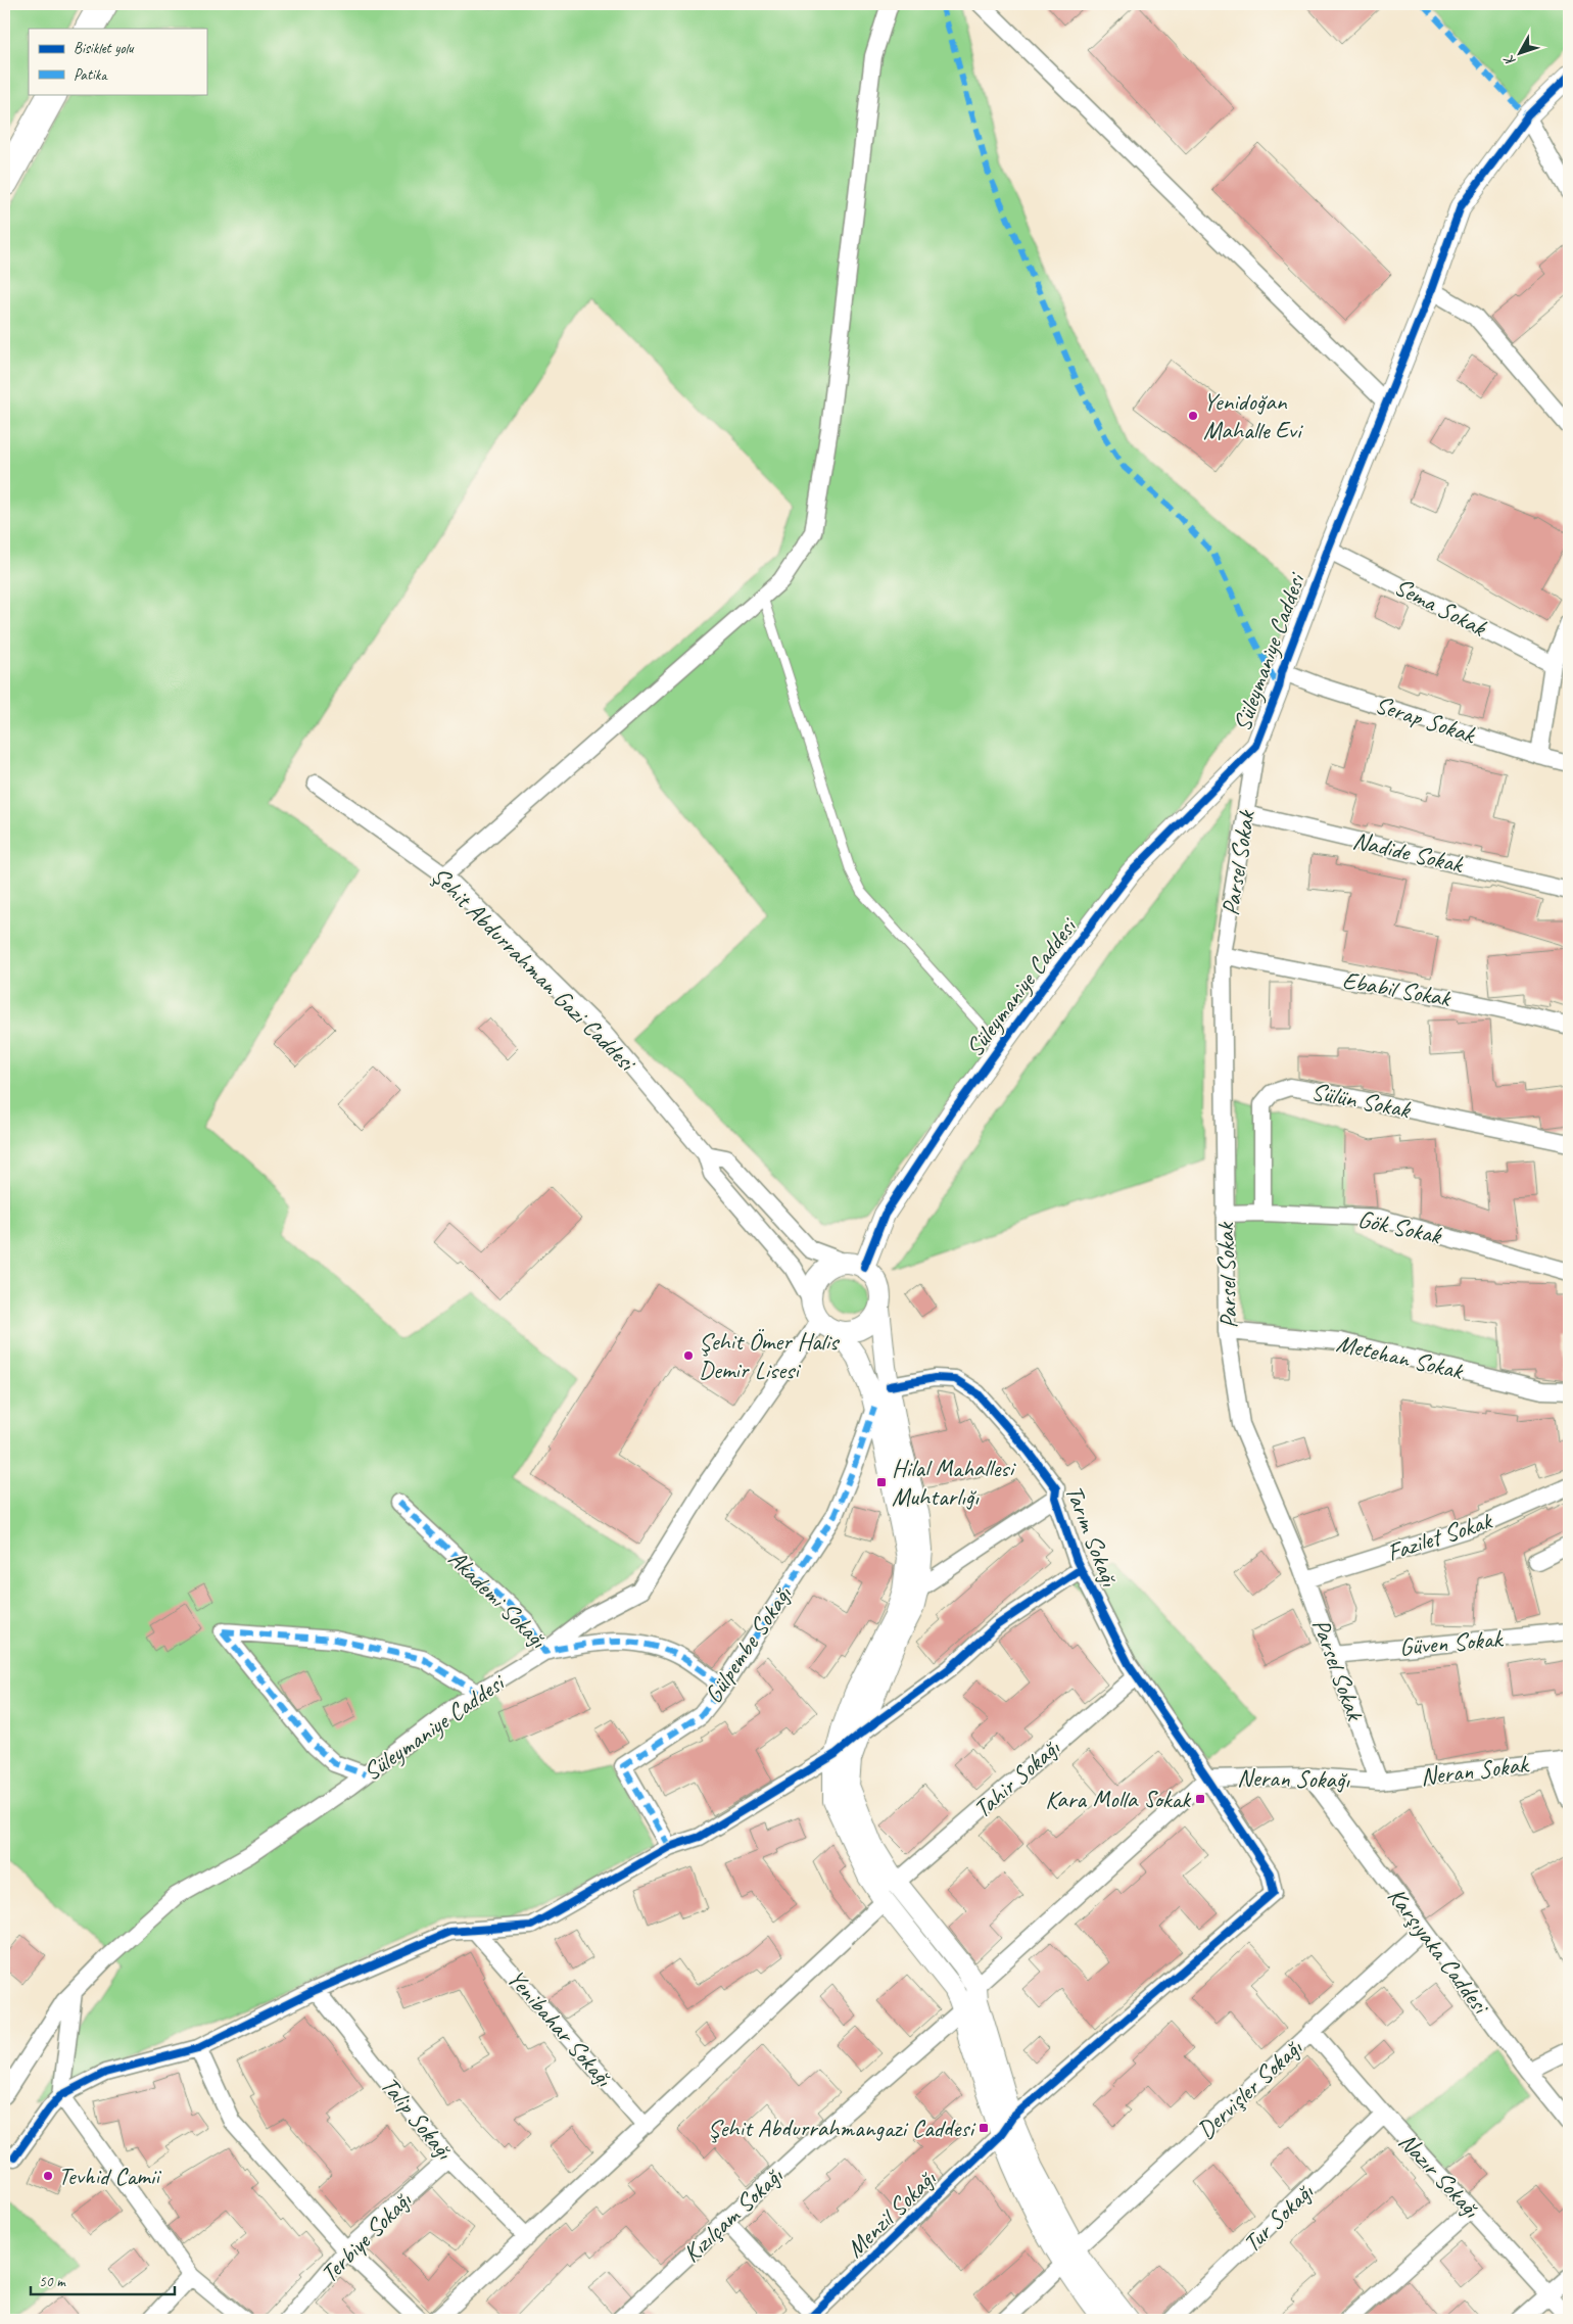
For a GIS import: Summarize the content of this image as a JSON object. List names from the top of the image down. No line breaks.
{"streets":{"street":["Sema Sokak","Süleymaniye Caddesi","Serap Sokak","Nadide Sokak","Parsel Sokak","Şehit Abdurrahman Gazi Caddesi","Ebabil Sokak","Sülün Sokak","Gök Sokak","Metehan Sokak","Tarım Sokağı","Fazilet Sokak","Akademi Sokağı","Güven Sokak","Gülpembe Sokağı","Neran Sokak","Tahir Sokağı","Neran Sokağı","Karşıyaka Caddesi","Yenibahar Sokağı","Dervişler Sokağı","Talip Sokağı","Nazır Sokağı","Menzil Sokağı","Kızılçam Sokağı","Tur Sokağı","Terbiye Sokağı"]},"crossings":[["Sema Sokak","Süleymaniye Caddesi"],["Süleymaniye Caddesi","Serap Sokak"],["Süleymaniye Caddesi","Parsel Sokak"],["Süleymaniye Caddesi","Akademi Sokağı"],["Nadide Sokak","Parsel Sokak"],["Parsel Sokak","Ebabil Sokak"],["Parsel Sokak","Gök Sokak"],["Parsel Sokak","Metehan Sokak"],["Parsel Sokak","Fazilet Sokak"],["Parsel Sokak","Güven Sokak"],["Parsel Sokak","Neran Sokak"],["Parsel Sokak","Neran Sokağı"],["Sülün Sokak","Gök Sokak"],["Tarım Sokağı","Tahir Sokağı"],["Tarım Sokağı","Neran Sokağı"],["Tarım Sokağı","Menzil Sokağı"],["Akademi Sokağı","Gülpembe Sokağı"],["Neran Sokak","Neran Sokağı"],["Neran Sokağı","Karşıyaka Caddesi"],["Neran Sokağı","Menzil Sokağı"],["Karşıyaka Caddesi","Dervişler Sokağı"],["Dervişler Sokağı","Nazır Sokağı"],["Talip Sokağı","Terbiye Sokağı"],["Nazır Sokağı","Tur Sokağı"]],"places":{"other":["Yenidoğan Mahalle Evi","Şehit Ömer Halis Demir Lisesi","Tevhid Camii"],"transit":["Hilal Mahallesi Muhtarlığı","Kara Molla Sokak","Şehit Abdurrahmangazi Caddesi"]},"legend":["Bisiklet yolu","Patika"],"scale_bar":"50 m","north":"bottom left"}
